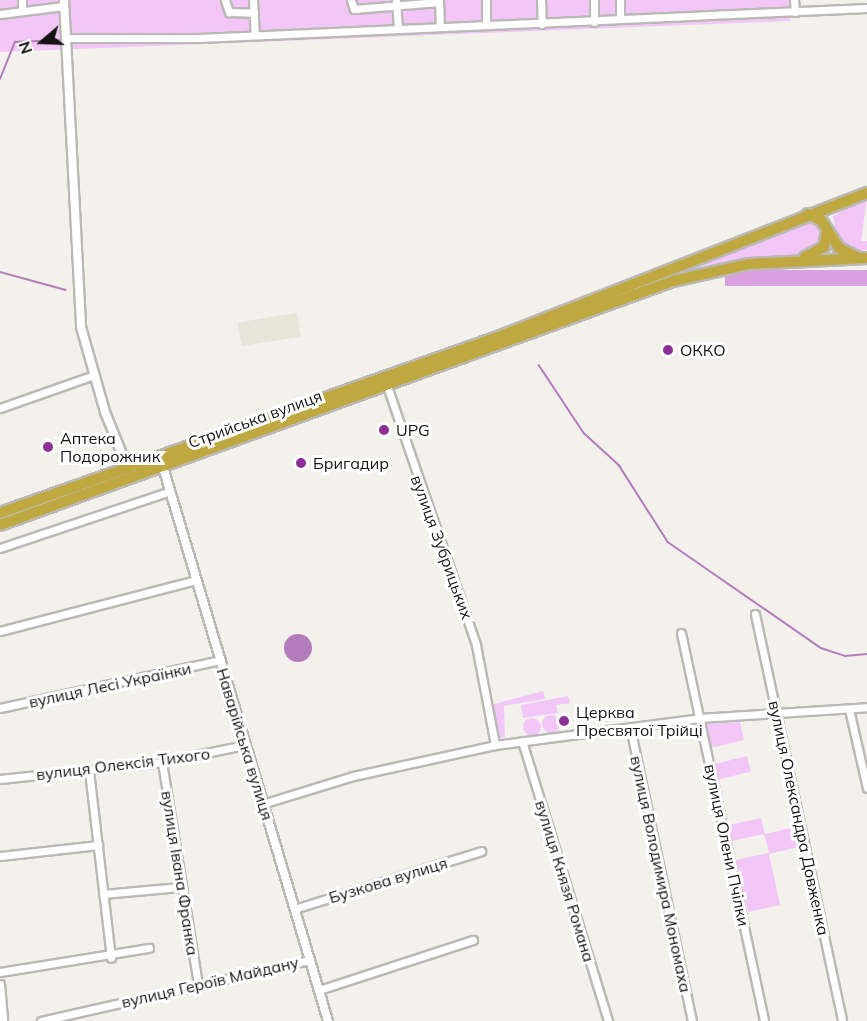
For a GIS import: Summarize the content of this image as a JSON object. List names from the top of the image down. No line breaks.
{"streets":{"highway":["Стрийська вулиця"],"street":["вулиця Зубрицьких","вулиця Лесі Українки","Наварійська вулиця","вулиця Олексія Тихого","вулиця Олександра Довженка","вулиця Олени Пчілки","вулиця Івана Франка","вулиця Володимира Мономаха","Бузкова вулиця","вулиця Князя Романа","вулиця Героїв Майдану"]},"crossings":[["Стрийська вулиця","вулиця Зубрицьких"],["Стрийська вулиця","Наварійська вулиця"],["вулиця Лесі Українки","Наварійська вулиця"],["Наварійська вулиця","вулиця Олексія Тихого"],["Наварійська вулиця","Бузкова вулиця"],["Наварійська вулиця","вулиця Героїв Майдану"],["вулиця Олексія Тихого","вулиця Івана Франка"],["вулиця Івана Франка","вулиця Героїв Майдану"]],"places":["ОККО","UPG","Аптека Подорожник","Бригадир","Церква Пресвятої Трійці"],"north":"left"}
